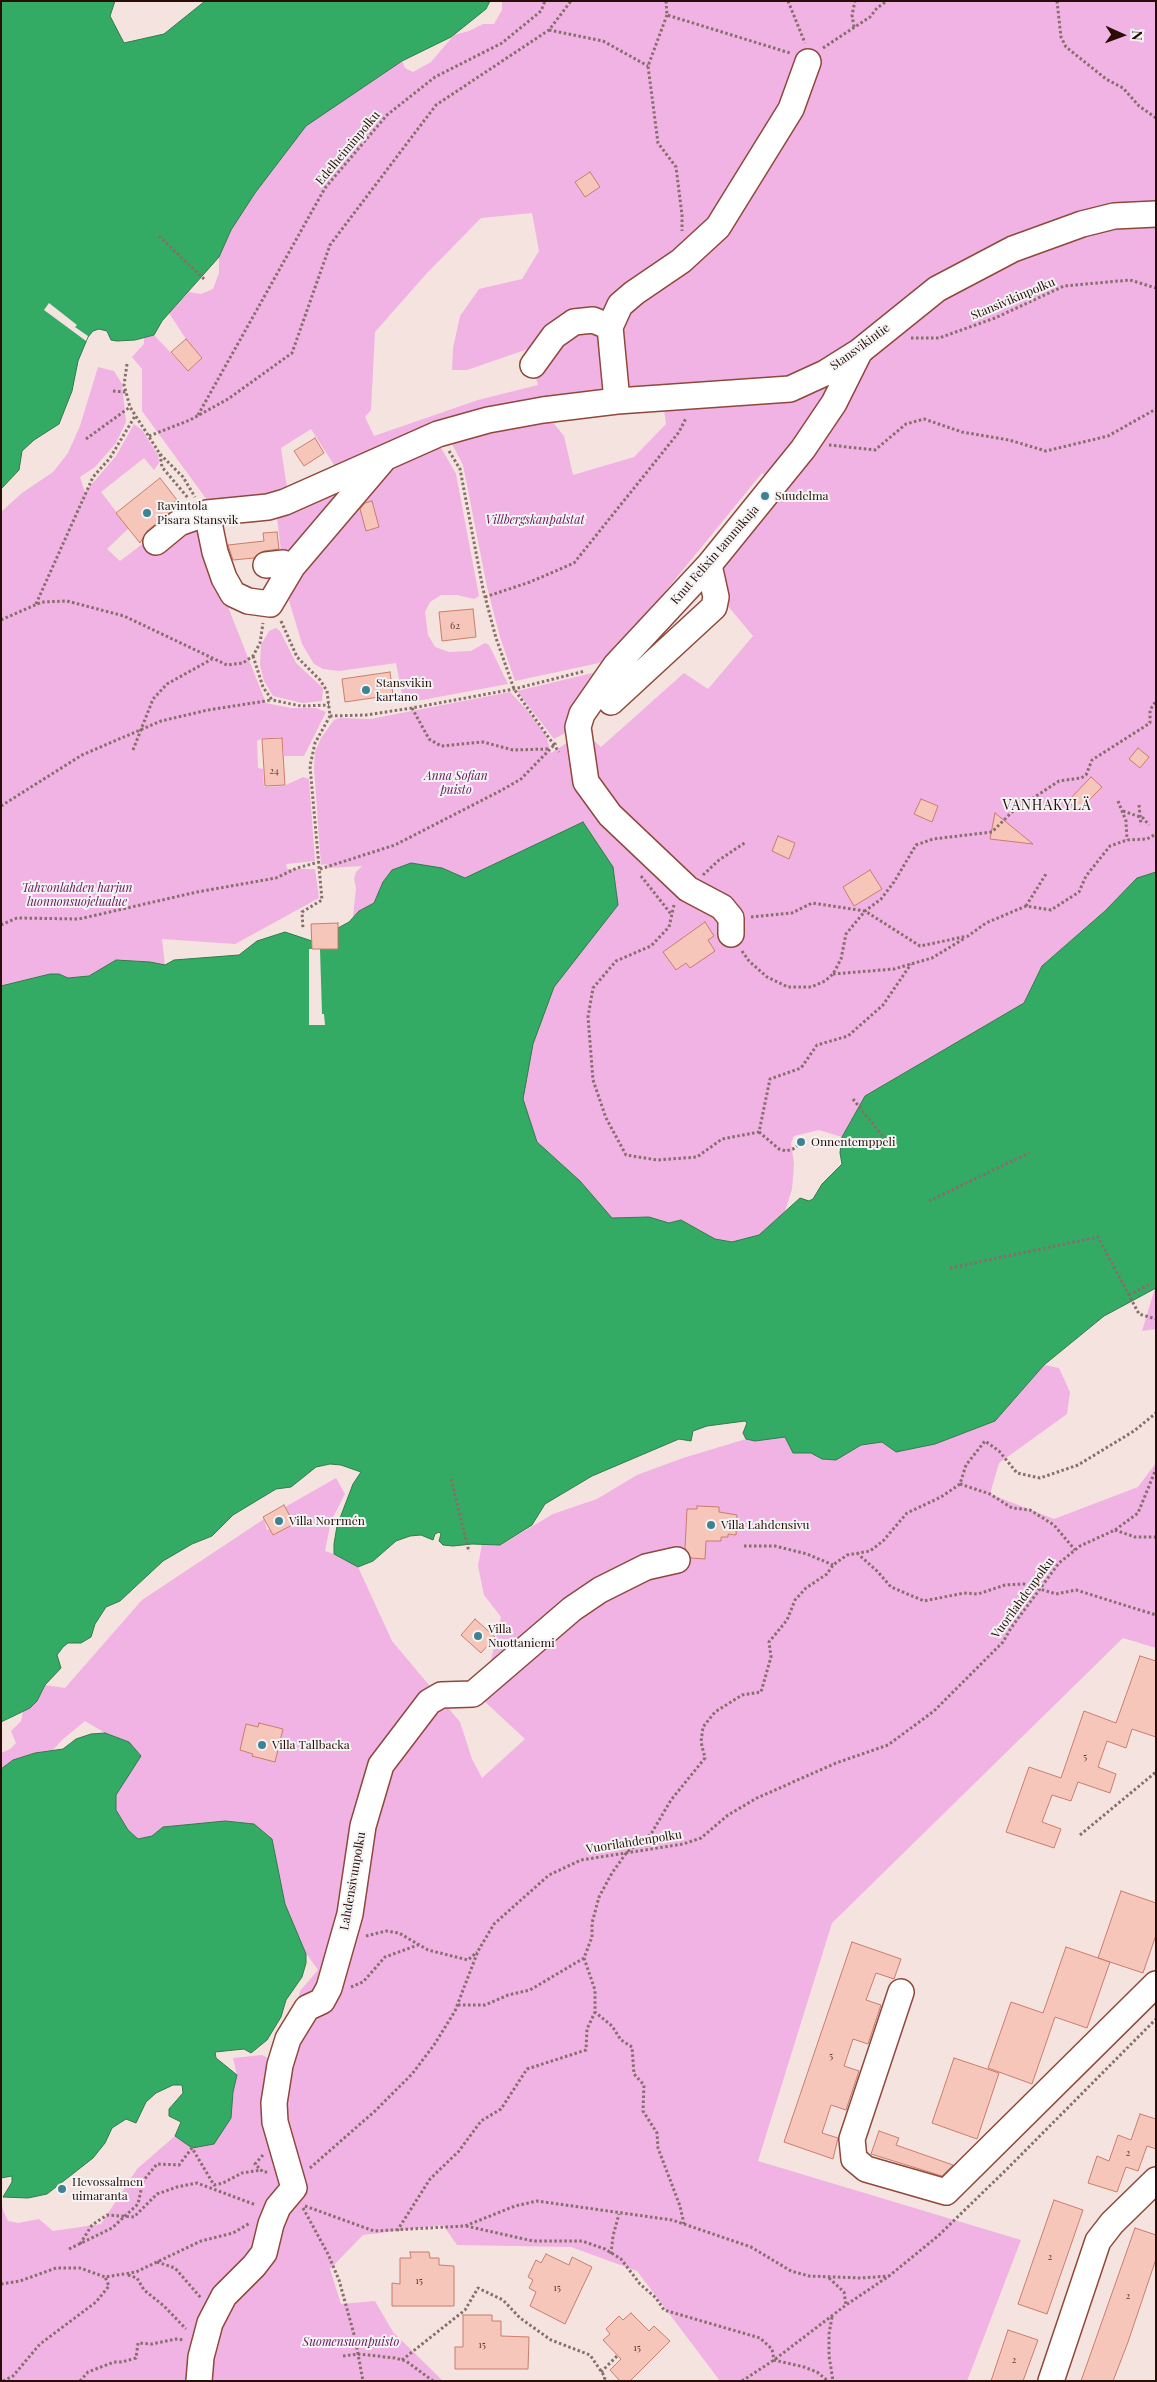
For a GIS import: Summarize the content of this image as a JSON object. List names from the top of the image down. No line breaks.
{"streets":{"lane":["Stansvikintie","Knut Felixin tammikuja","Lahdensivunpolku"],"path":["Edelheiminpolku","Stansivikinpolku","Vuorilahdenpolku"]},"crossings":[["Stansivikinpolku","Stansvikintie"],["Stansivikinpolku","Knut Felixin tammikuja"],["Stansvikintie","Knut Felixin tammikuja"]],"districts":["VANHAKYLÄ"],"parks":["Villbergskanpalstat","Anna Sofian puisto","Tahvonlahden harjun luonnonsuojelualue","Suomensuonpuisto"],"places":["Suudelma","Ravintola Pisara Stansvik","Stansvikin kartano","Onnentemppeli","Villa Norrmén","Villa Lahdensivu","Villa Nuottaniemi","Villa Tallbacka","Hevossalmen uimaranta"],"house_numbers":["62","24","5","5","2","2","15","15","2","15","15","2"],"north":"right"}
